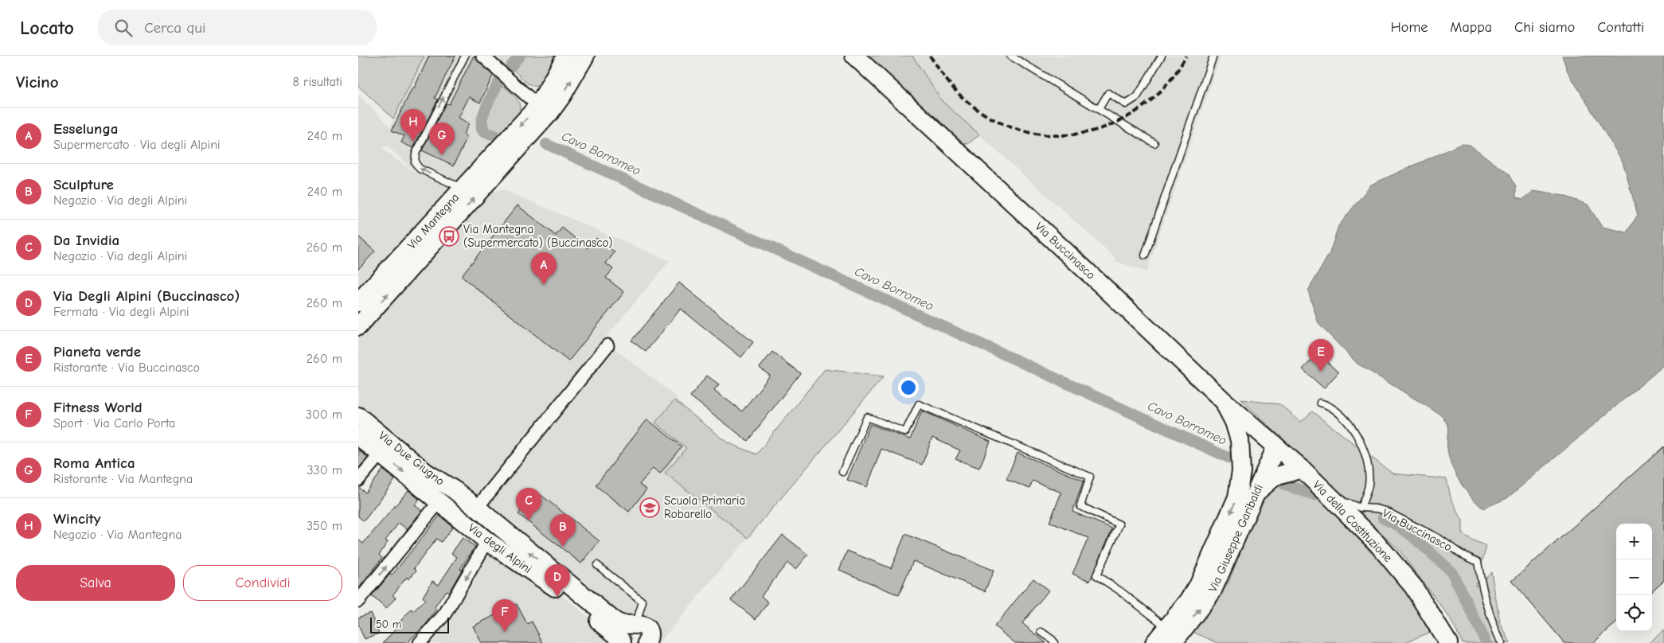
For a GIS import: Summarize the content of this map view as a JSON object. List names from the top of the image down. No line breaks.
{"streets":{"street":["Via Mantegna","Via Buccinasco","Via Due Giugno","Via della Costituzione","Via Giuseppe Garibaldi","Via degli Alpini"]},"crossings":[["Via Buccinasco","Via della Costituzione"],["Via Buccinasco","Via Giuseppe Garibaldi"],["Via Due Giugno","Via degli Alpini"],["Via della Costituzione","Via Giuseppe Garibaldi"]],"water":["Cavo Borromeo"],"places":{"bus stop":["Via Mantegna (Supermercato) (Buccinasco)"],"school or university":["Scuola Primaria Robarello"]},"scale_bar":"50 m","page":{"header":"Locato","search":"Cerca qui","nav":["Home","Mappa","Chi siamo","Contatti"],"heading":["Vicino","8 risultati"],"list":[{"mark":"A","name":"Esselunga","note":"Supermercato · Via degli Alpini","value":"240 m"},{"mark":"B","name":"Sculpture","note":"Negozio · Via degli Alpini","value":"240 m"},{"mark":"C","name":"Da Invidia","note":"Negozio · Via degli Alpini","value":"260 m"},{"mark":"D","name":"Via Degli Alpini (Buccinasco)","note":"Fermata · Via degli Alpini","value":"260 m"},{"mark":"E","name":"Pianeta verde","note":"Ristorante · Via Buccinasco","value":"260 m"},{"mark":"F","name":"Fitness World","note":"Sport · Via Carlo Porta","value":"300 m"},{"mark":"G","name":"Roma Antica","note":"Ristorante · Via Mantegna","value":"330 m"},{"mark":"H","name":"Wincity","note":"Negozio · Via Mantegna","value":"350 m"}],"pins":["H","G","A","E","C","B","D","F"],"map_buttons":["+","−"],"buttons":["Salva","Condividi"],"scale":"50 m"}}
